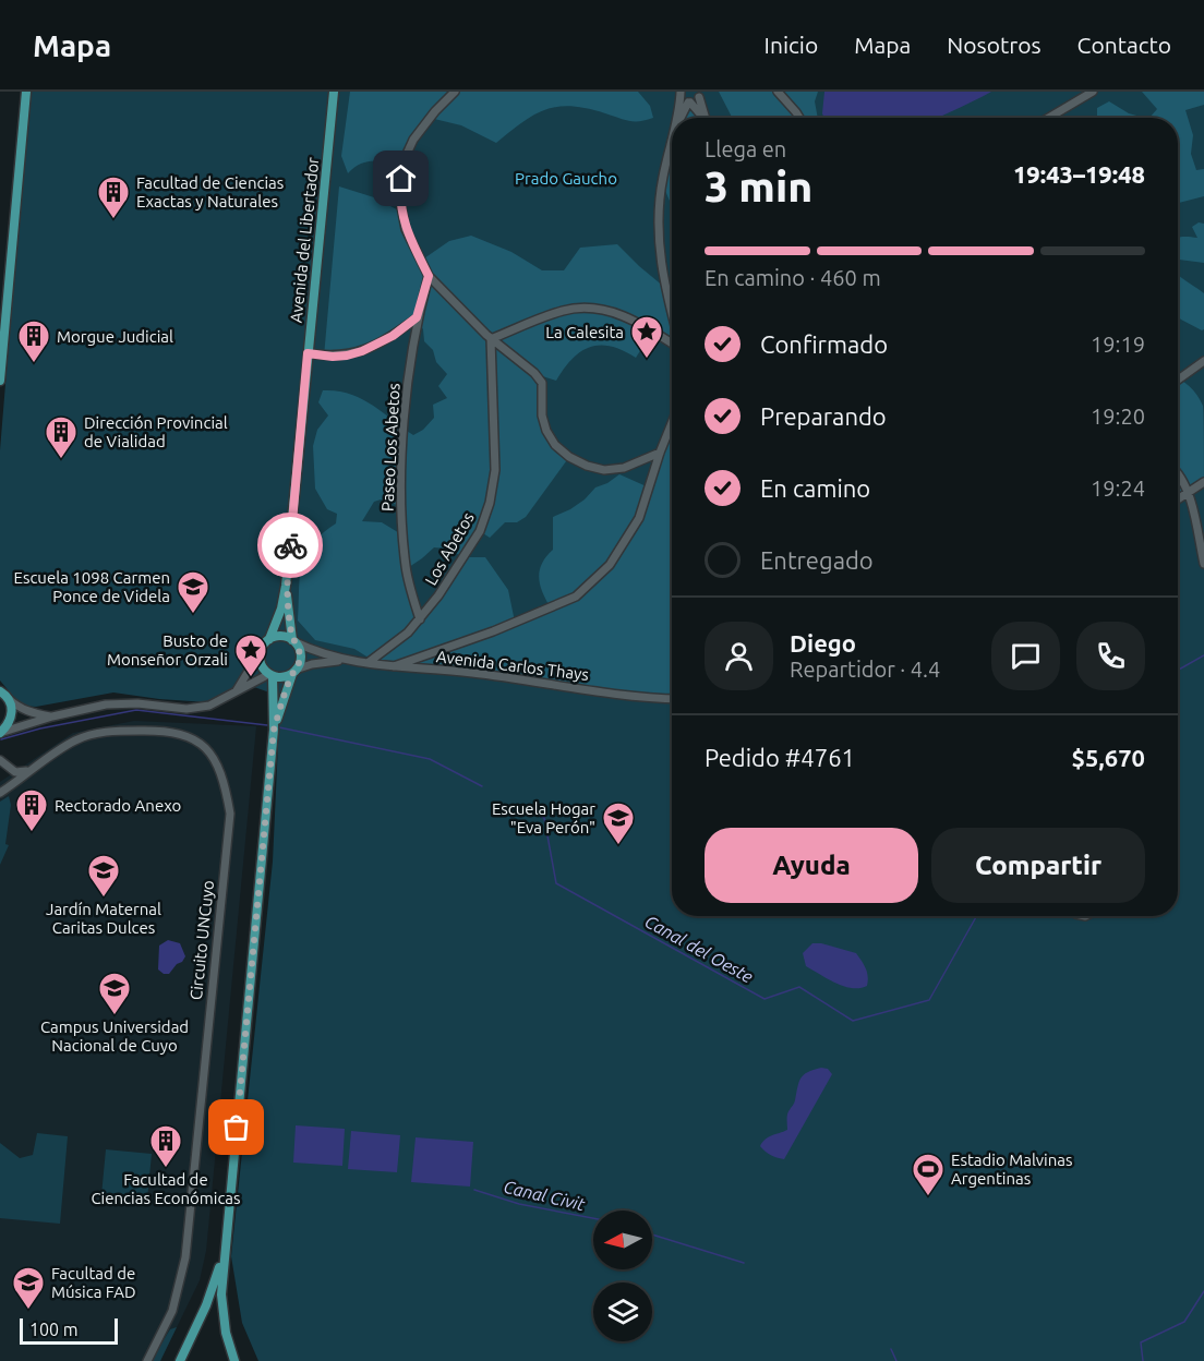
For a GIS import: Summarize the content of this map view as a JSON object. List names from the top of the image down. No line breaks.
{"streets":{"main road":["Avenida del Libertador"],"street":["Paseo Los Abetos","Los Abetos","Avenida Carlos Thays","Circuito UNCuyo"]},"crossings":[["Avenida del Libertador","Avenida Carlos Thays"],["Paseo Los Abetos","Los Abetos"],["Los Abetos","Avenida Carlos Thays"]],"water":["Canal del Oeste","Canal Civit"],"parks":["Prado Gaucho"],"places":{"building":["Facultad de Ciencias Exactas y Naturales","Morgue Judicial","Dirección Provincial de Vialidad","Rectorado Anexo","Facultad de Ciencias Económicas"],"place":["La Calesita","Busto de Monseñor Orzali"],"school or university":["Escuela 1098 Carmen Ponce de Videla","Escuela Hogar \"Eva Perón\"","Jardín Maternal Caritas Dulces","Campus Universidad Nacional de Cuyo","Facultad de Música FAD"],"sports":["Estadio Malvinas Argentinas"]},"scale_bar":"100 m","north":"left","page":{"header":"Mapa","nav":["Inicio","Mapa","Nosotros","Contacto"],"heading":["3 min","Llega en","19:43–19:48"],"panel":["Diego","Repartidor · 4.4","Pedido #4761","$5,670"],"bar":"En camino · 460 m","list":[["Confirmado","19:19"],["Preparando","19:20"],["En camino","19:24"],"Entregado"],"buttons":["Ayuda","Compartir"],"scale":"100 m"}}
